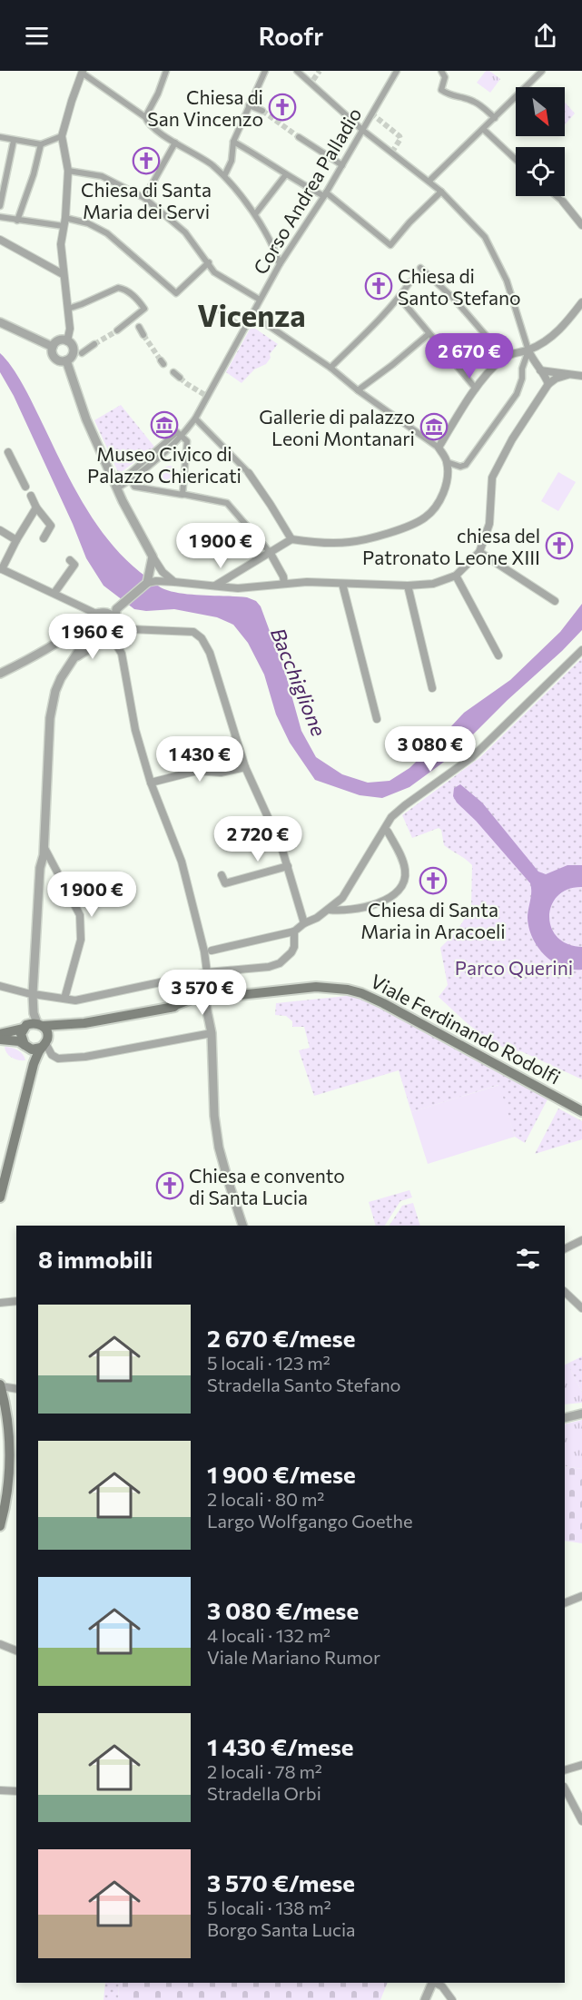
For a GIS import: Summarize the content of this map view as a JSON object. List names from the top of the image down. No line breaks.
{"streets":{"main road":["Viale Ferdinando Rodolfi"],"street":["Corso Andrea Palladio"]},"districts":["Vicenza"],"water":["Bacchiglione"],"parks":["Parco Querini"],"places":{"church":["Chiesa di San Vincenzo","Chiesa di Santa Maria dei Servi","Chiesa di Santo Stefano","chiesa del Patronato Leone XIII","Chiesa di Santa Maria in Aracoeli","Chiesa e convento di Santa Lucia"],"museum":["Museo Civico di Palazzo Chiericati","Gallerie di palazzo Leoni Montanari"]},"north":"bottom right","page":{"header":"Roofr","price":["2 670 €","1 900 €","1 960 €","3 080 €","1 430 €","2 720 €","1 900 €","3 570 €"],"heading":"8 immobili","list":[{"name":"2 670 €/mese","note":"5 locali · 123 m² · Stradella Santo Stefano"},{"name":"1 900 €/mese","note":"2 locali · 80 m² · Largo Wolfgango Goethe"},{"name":"3 080 €/mese","note":"4 locali · 132 m² · Viale Mariano Rumor"},{"name":"1 430 €/mese","note":"2 locali · 78 m² · Stradella Orbi"},{"name":"3 570 €/mese","note":"5 locali · 138 m² · Borgo Santa Lucia"}]}}
